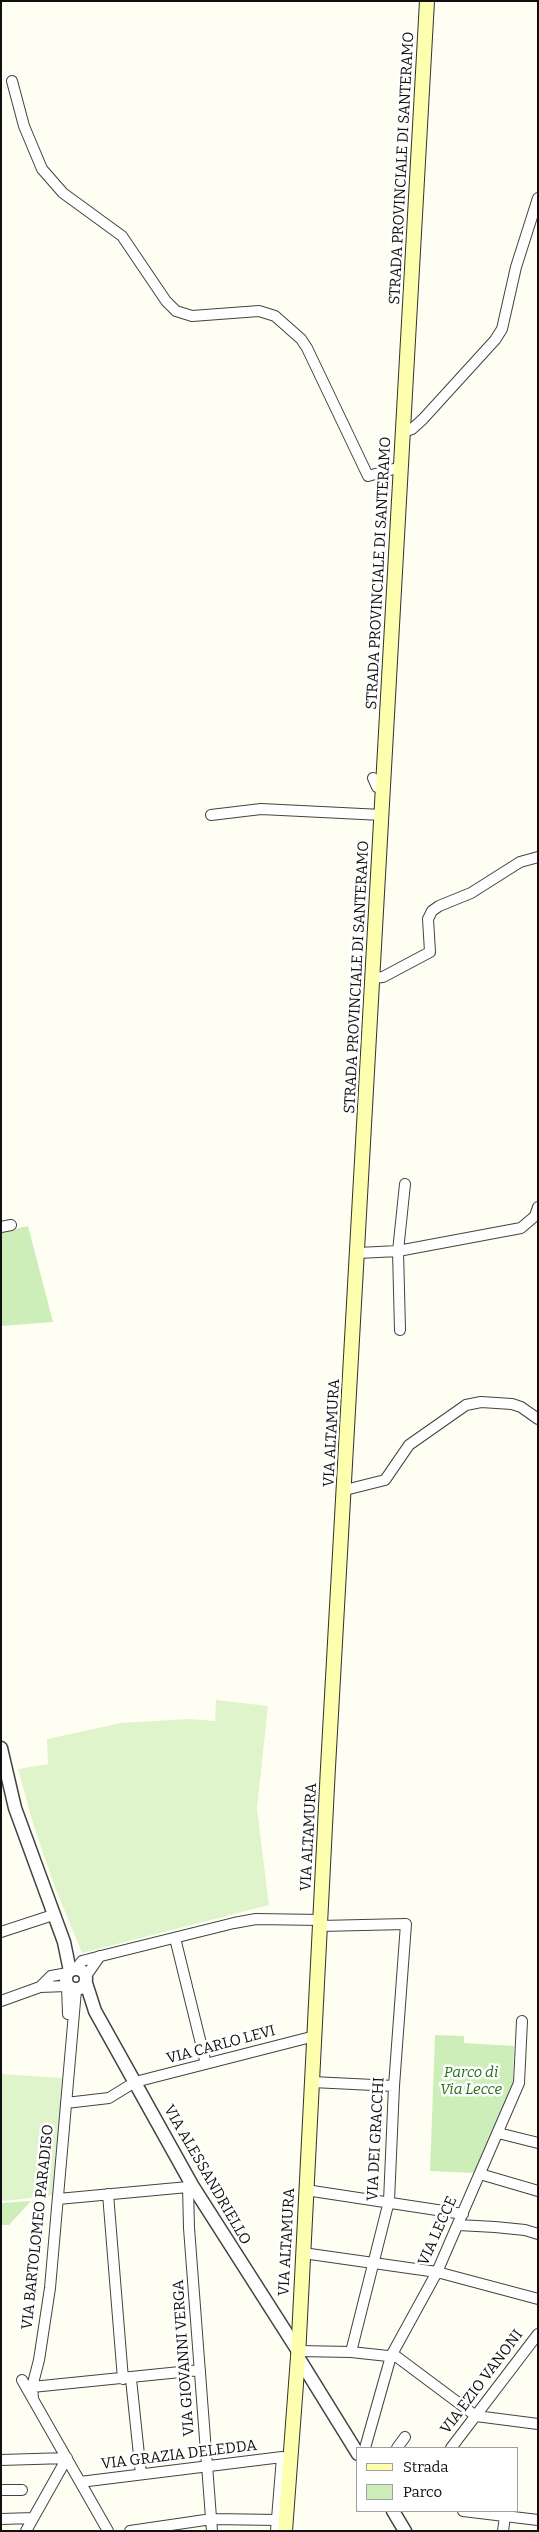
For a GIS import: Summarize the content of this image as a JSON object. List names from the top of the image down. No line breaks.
{"streets":{"main road":["STRADA PROVINCIALE DI SANTERAMO","VIA ALTAMURA"],"street":["VIA CARLO LEVI","VIA DEI GRACCHI","VIA ALESSANDRIELLO","VIA BARTOLOMEO PARADISO","VIA LECCE","VIA GIOVANNI VERGA","VIA EZIO VANONI","VIA GRAZIA DELEDDA"]},"crossings":[["STRADA PROVINCIALE DI SANTERAMO","VIA ALTAMURA"],["VIA ALTAMURA","VIA CARLO LEVI"],["VIA ALTAMURA","VIA DEI GRACCHI"],["VIA ALTAMURA","VIA ALESSANDRIELLO"],["VIA ALTAMURA","VIA GRAZIA DELEDDA"],["VIA CARLO LEVI","VIA ALESSANDRIELLO"],["VIA CARLO LEVI","VIA BARTOLOMEO PARADISO"],["VIA ALESSANDRIELLO","VIA BARTOLOMEO PARADISO"],["VIA ALESSANDRIELLO","VIA GIOVANNI VERGA"],["VIA GIOVANNI VERGA","VIA GRAZIA DELEDDA"]],"parks":["Parco di Via Lecce"],"legend":["Strada","Parco"]}
